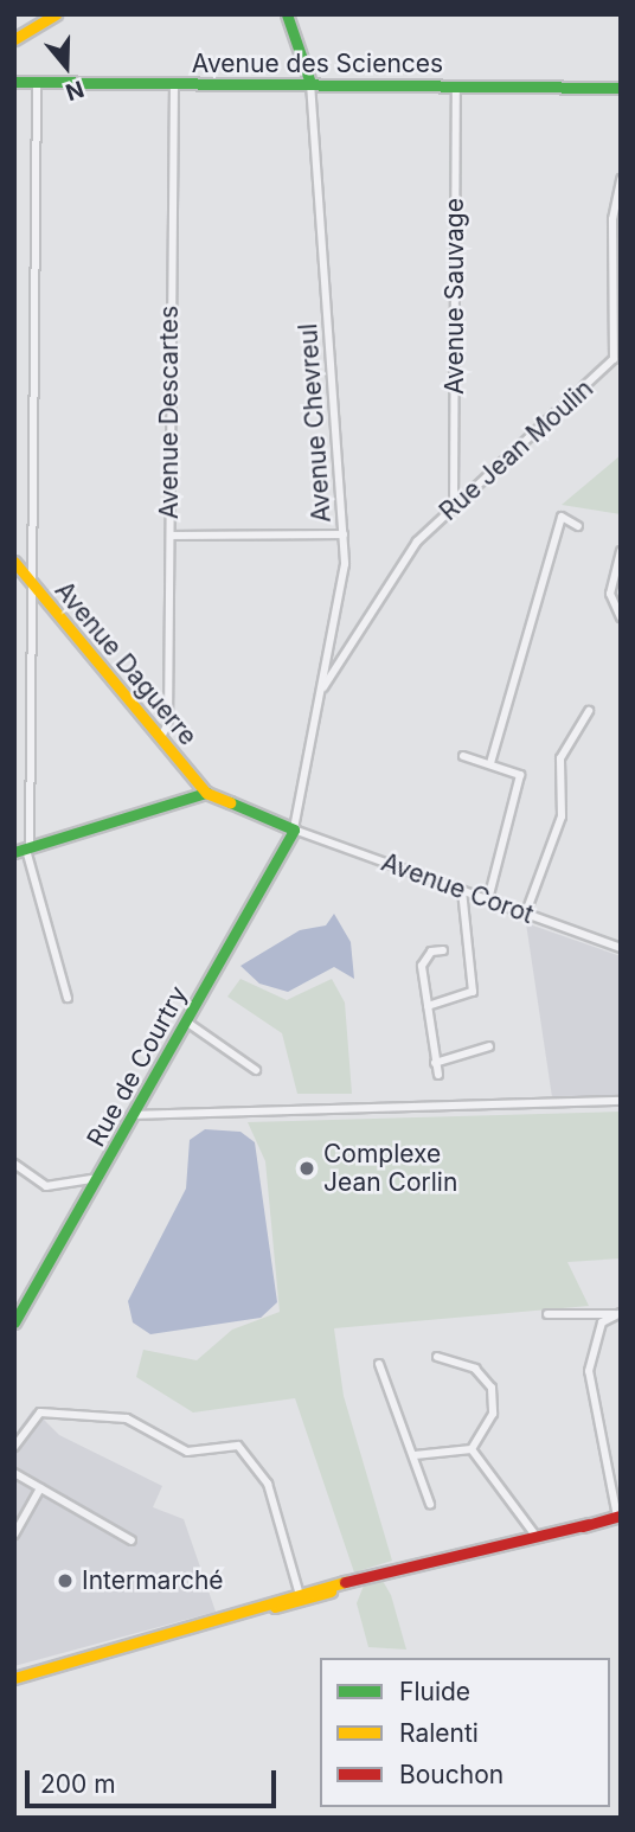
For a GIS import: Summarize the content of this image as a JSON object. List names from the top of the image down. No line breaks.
{"streets":{"street":["Avenue des Sciences","Avenue Sauvage","Avenue Descartes","Avenue Chevreul","Rue Jean Moulin","Avenue Daguerre","Avenue Corot","Rue de Courtry"]},"crossings":[["Avenue des Sciences","Avenue Sauvage"],["Avenue des Sciences","Avenue Descartes"],["Avenue des Sciences","Avenue Chevreul"],["Avenue Sauvage","Rue Jean Moulin"],["Avenue Descartes","Avenue Daguerre"],["Avenue Chevreul","Rue Jean Moulin"],["Avenue Chevreul","Avenue Corot"],["Avenue Chevreul","Rue de Courtry"],["Avenue Corot","Rue de Courtry"]],"places":["Complexe Jean Corlin","Intermarché"],"legend":["Fluide","Ralenti","Bouchon"],"scale_bar":"200 m","north":"bottom"}
